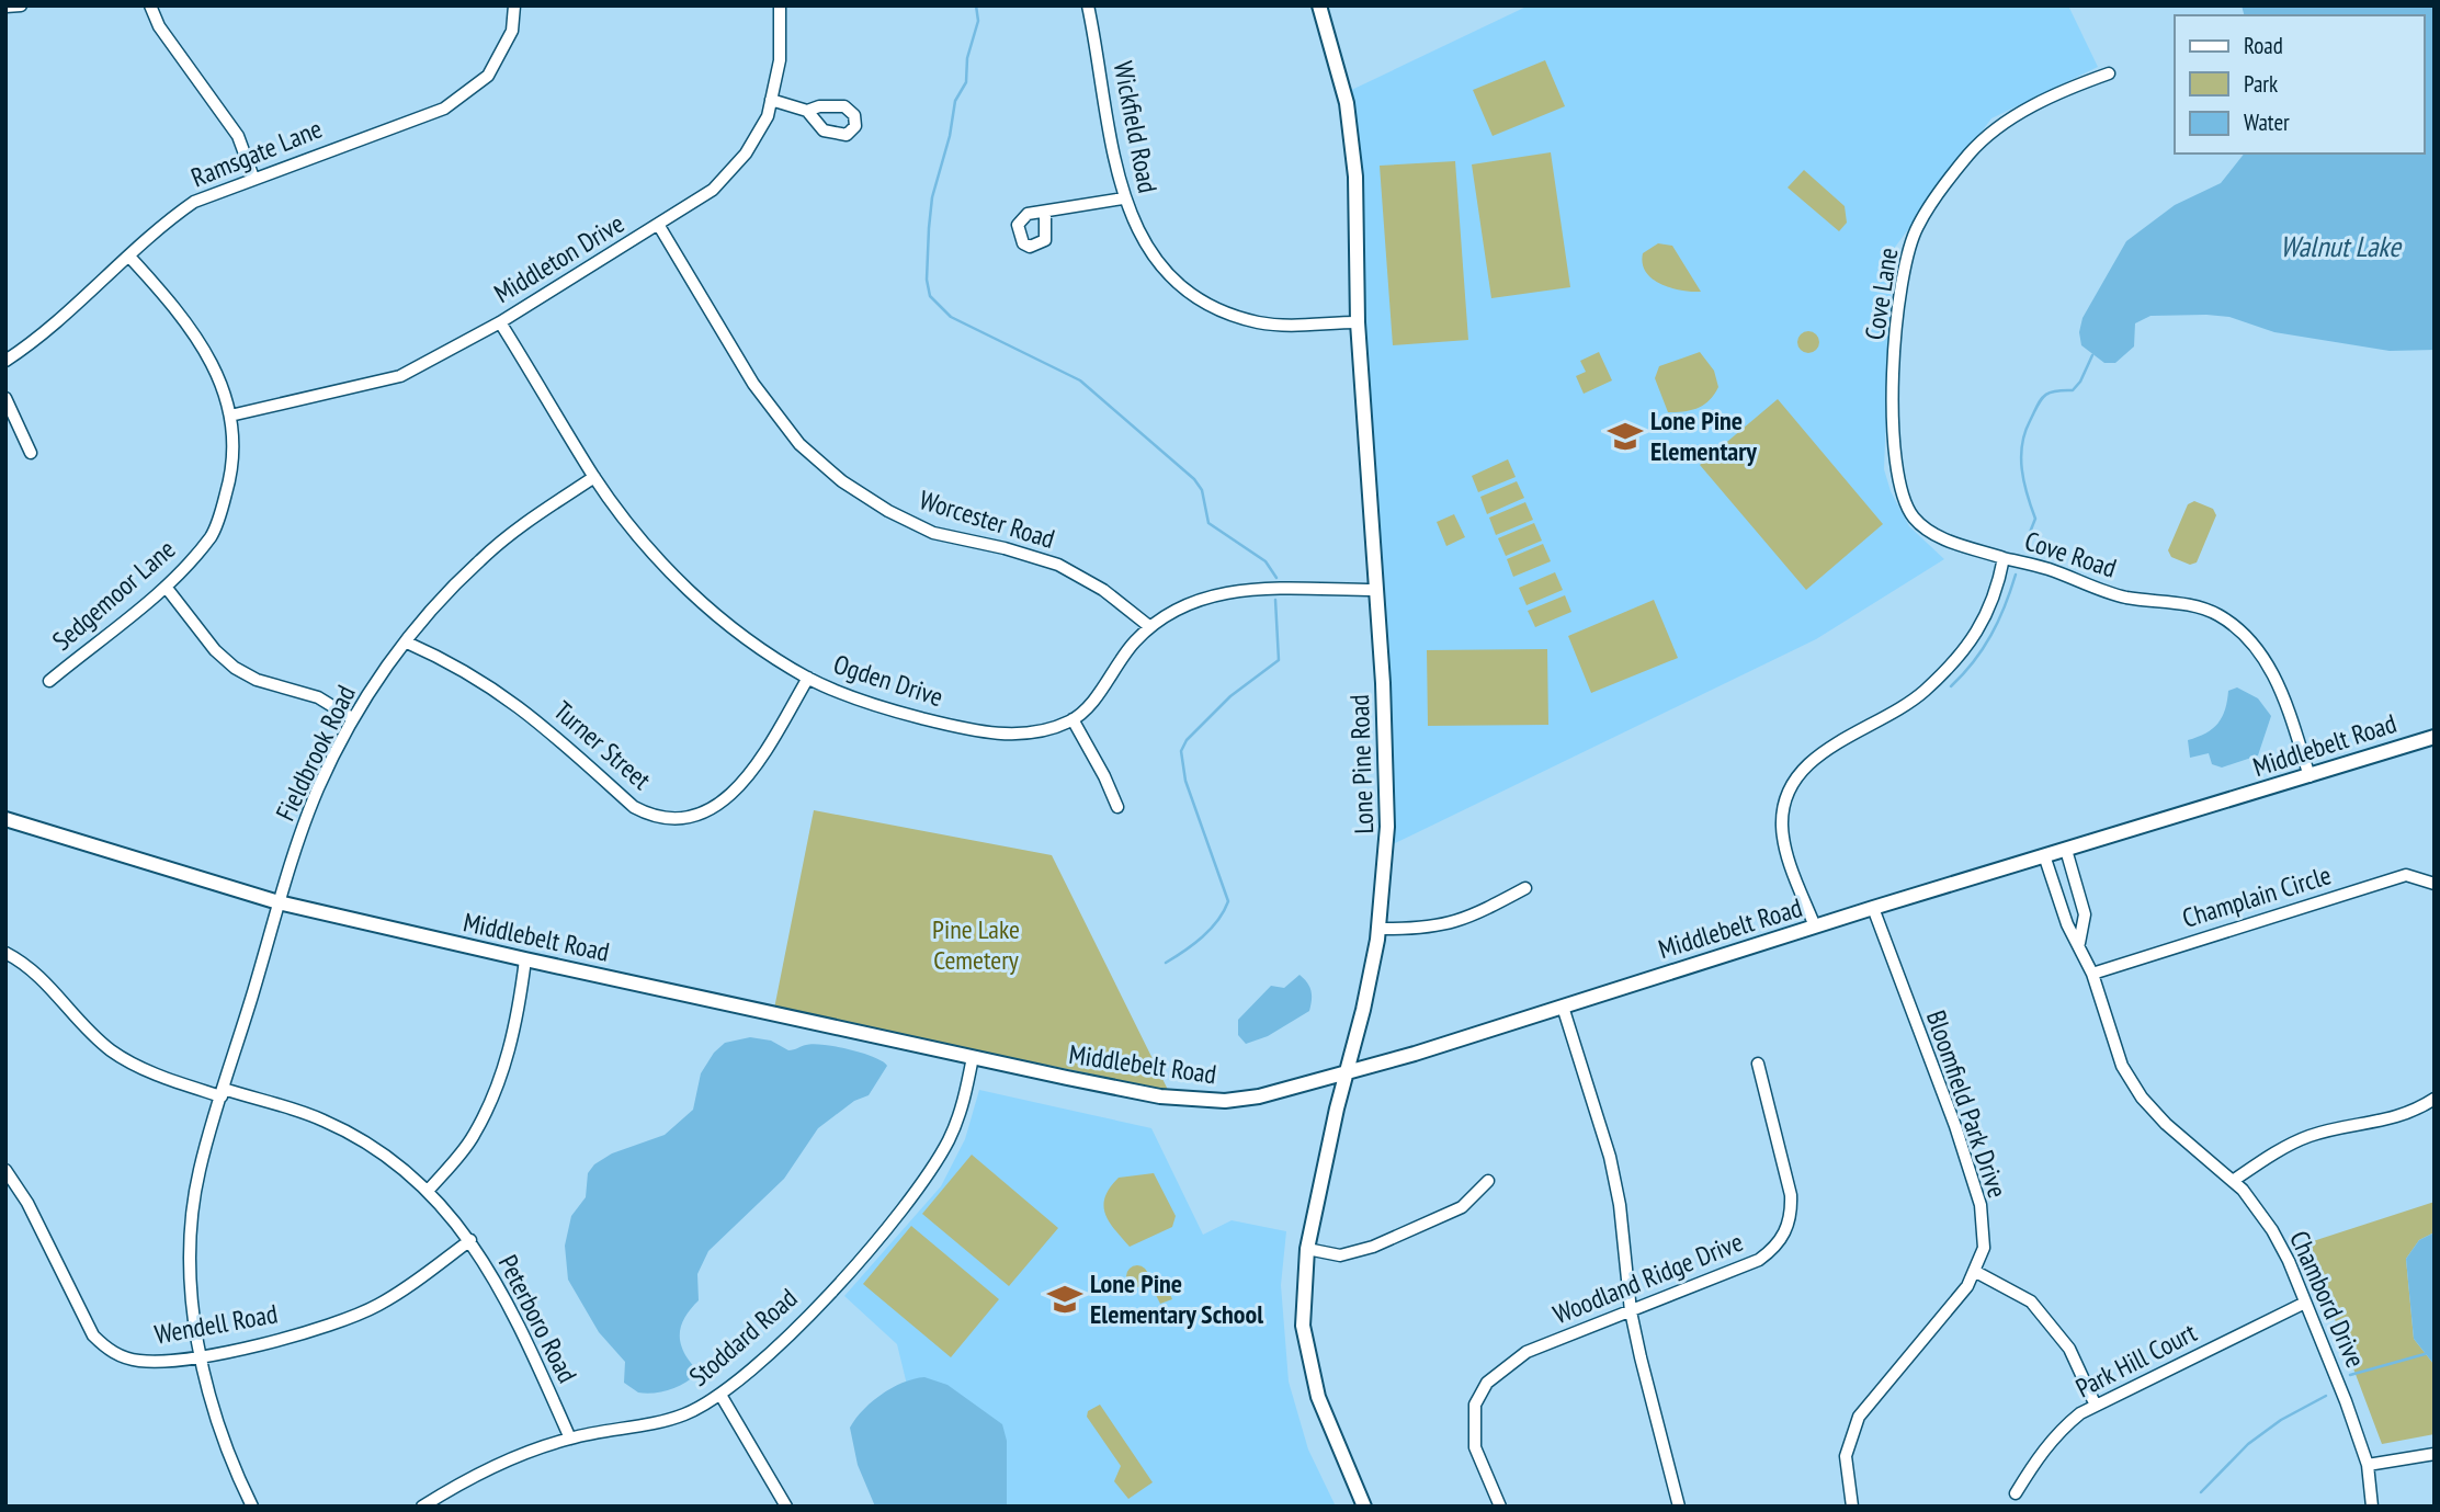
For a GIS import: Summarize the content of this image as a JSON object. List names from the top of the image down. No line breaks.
{"streets":{"street":["Wickfield Road","Ramsgate Lane","Middleton Drive","Cove Lane","Worcester Road","Cove Road","Sedgemoor Lane","Ogden Drive","Turner Street","Middlebelt Road","Fieldbrook Road","Lone Pine Road","Champlain Circle","Bloomfield Park Drive","Woodland Ridge Drive","Chambord Drive","Peterboro Road","Wendell Road","Stoddard Road","Park Hill Court"]},"crossings":[["Wickfield Road","Lone Pine Road"],["Ramsgate Lane","Sedgemoor Lane"],["Middleton Drive","Worcester Road"],["Middleton Drive","Sedgemoor Lane"],["Middleton Drive","Ogden Drive"],["Cove Lane","Cove Road"],["Cove Road","Middlebelt Road"],["Ogden Drive","Turner Street"],["Ogden Drive","Fieldbrook Road"],["Turner Street","Fieldbrook Road"],["Middlebelt Road","Fieldbrook Road"],["Middlebelt Road","Lone Pine Road"],["Middlebelt Road","Bloomfield Park Drive"],["Middlebelt Road","Chambord Drive"],["Middlebelt Road","Stoddard Road"],["Fieldbrook Road","Peterboro Road"],["Fieldbrook Road","Wendell Road"],["Champlain Circle","Chambord Drive"],["Chambord Drive","Park Hill Court"],["Peterboro Road","Wendell Road"],["Peterboro Road","Stoddard Road"]],"water":["Walnut Lake"],"parks":["Pine Lake Cemetery"],"places":{"school or university":["Lone Pine Elementary","Lone Pine Elementary School"]},"legend":["Road","Park","Water"]}
